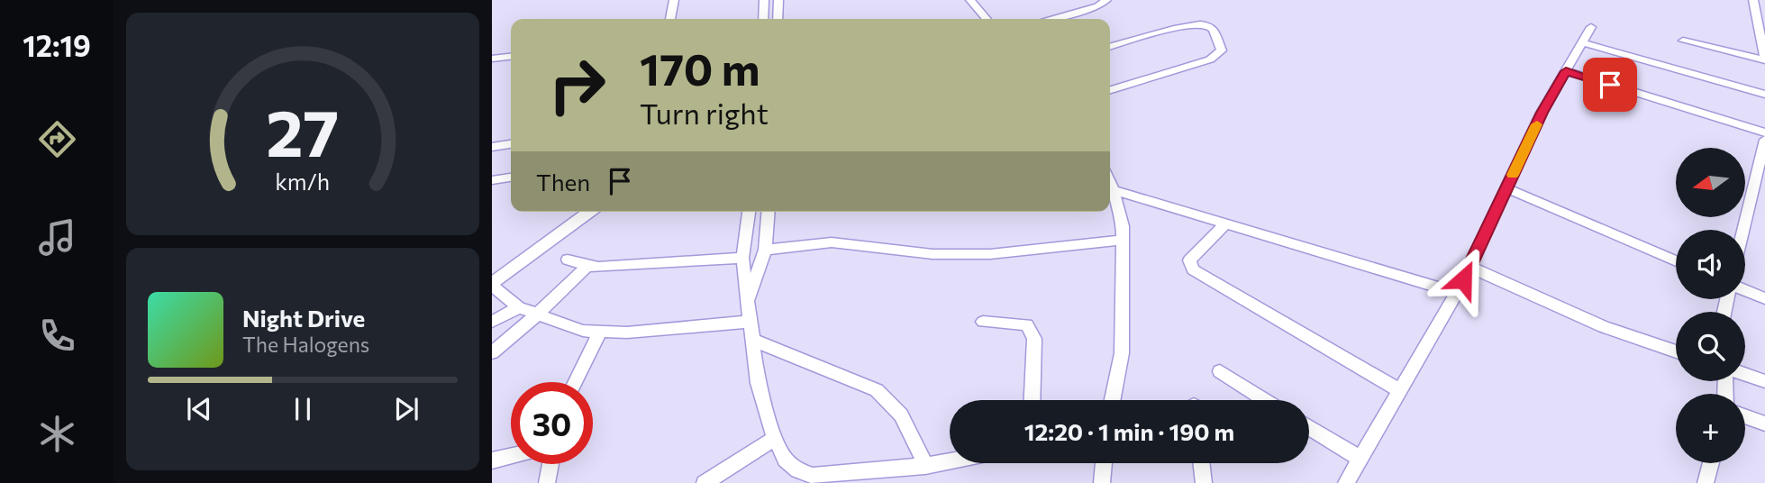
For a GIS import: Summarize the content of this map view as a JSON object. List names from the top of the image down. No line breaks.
{"north":"left","page":{"tabs":"12:19","turn":["170 m","Turn right"],"map_buttons":"+","then":"Then","song":["Night Drive","The Halogens"],"limit":"30","trip":"12:20 · 1 min · 190 m","gauge":["27","km/h"]}}
